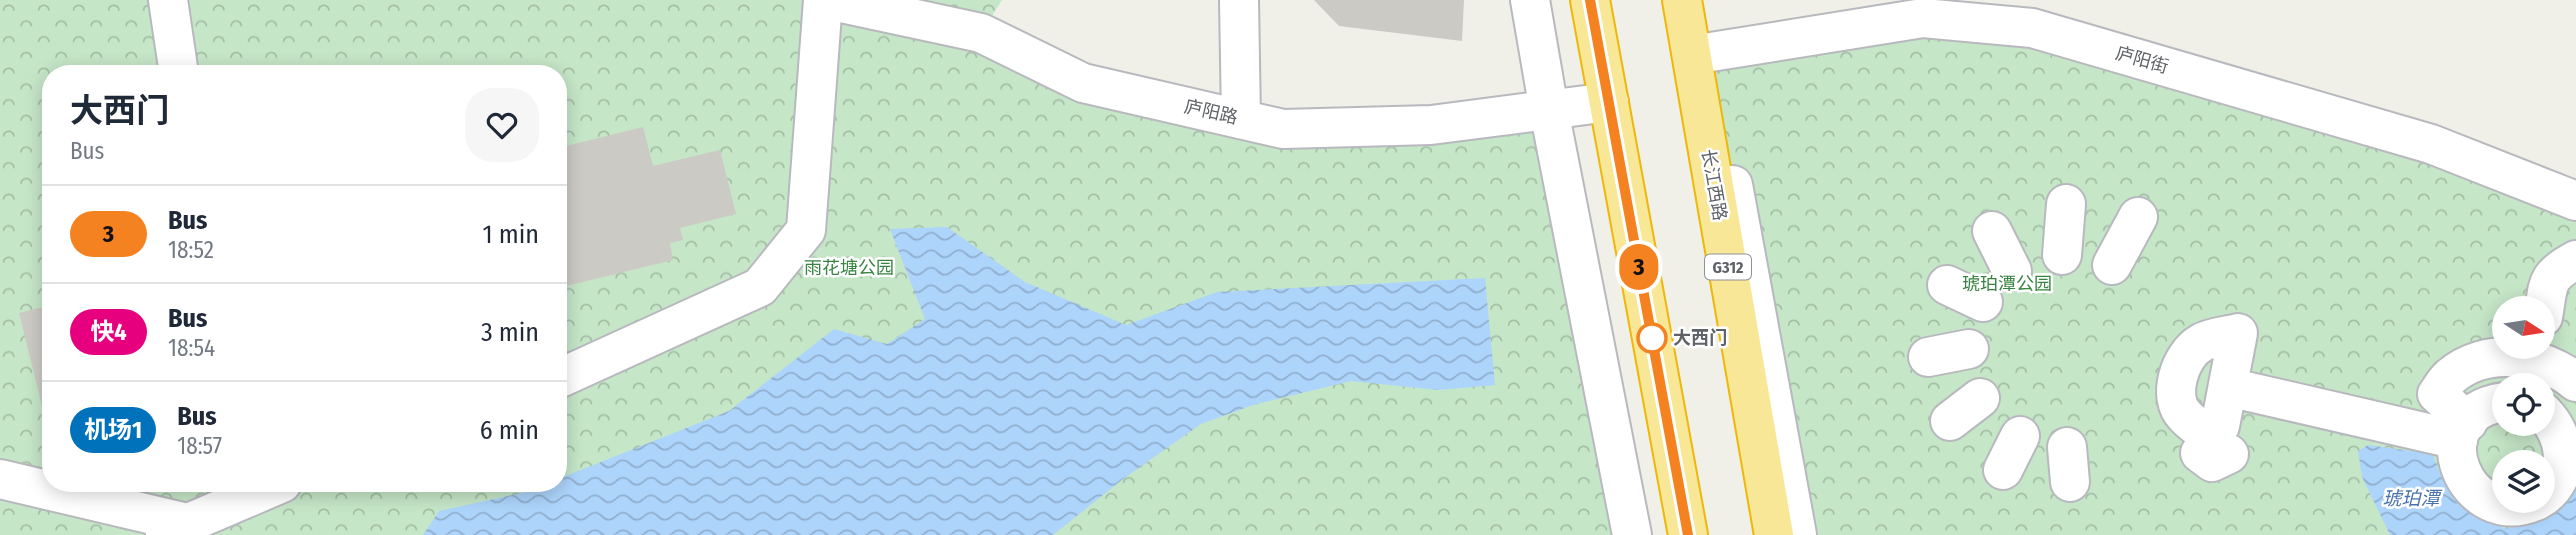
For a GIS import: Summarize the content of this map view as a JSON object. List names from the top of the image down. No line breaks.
{"streets":{"highway":["长江西路","G312"],"street":["庐阳街","庐阳路"]},"crossings":[["庐阳街","长江西路"]],"water":["琥珀潭"],"parks":["雨花塘公园","琥珀潭公园"],"places":["大西门"],"lines":["bus line 3"],"north":"right","page":{"on_map":"3","heading":["大西门","Bus"],"list":[{"mark":"3","name":"Bus","note":"18:52","value":"1 min"},{"mark":"快4","name":"Bus","note":"18:54","value":"3 min"},{"mark":"机场1","name":"Bus","note":"18:57","value":"6 min"}]}}
